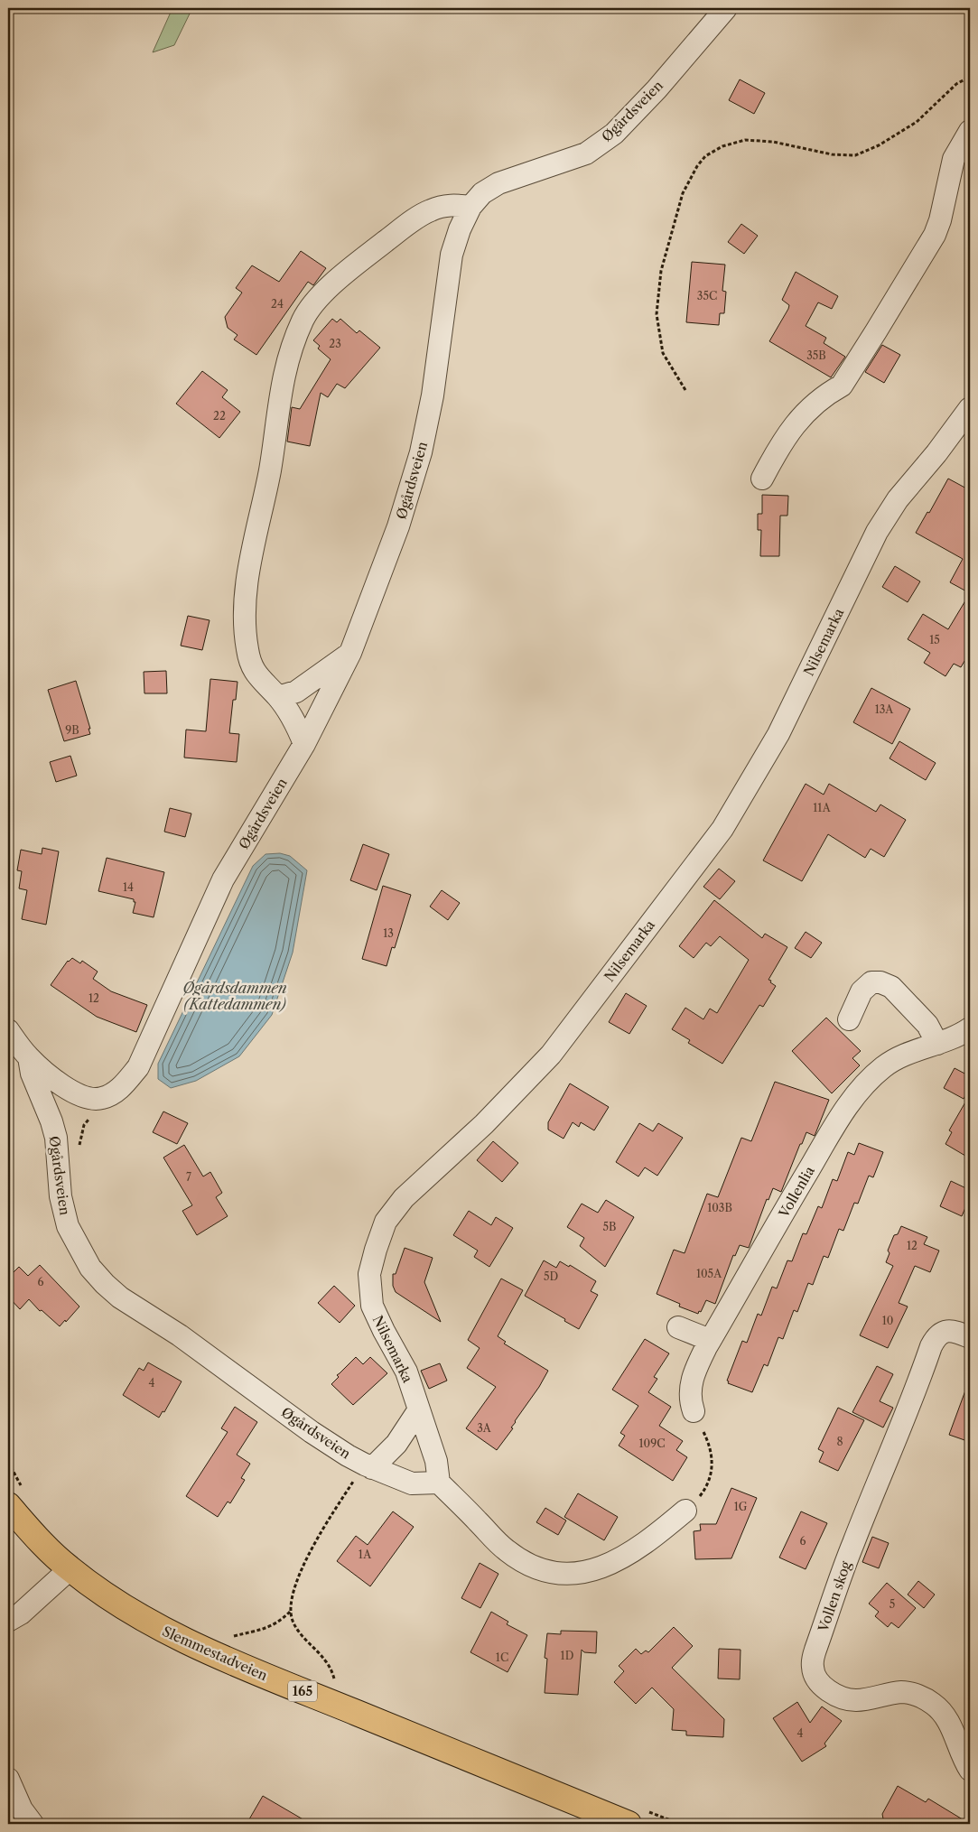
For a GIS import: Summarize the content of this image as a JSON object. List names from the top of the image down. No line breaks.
{"streets":{"main road":["Slemmestadveien","165"],"street":["Øgårdsveien","Nilsemarka","Vollenlia","Vollen skog"]},"water":["Øgårdsdammen (Kattedammen)"],"house_numbers":["35C","24","23","35B","22","15","13A","9B","11A","14","13","12","7","103B","5B","12","105A","5D","6","10","4","3A","8","109C","1G","6","1A","5","1D","1C","4"]}
